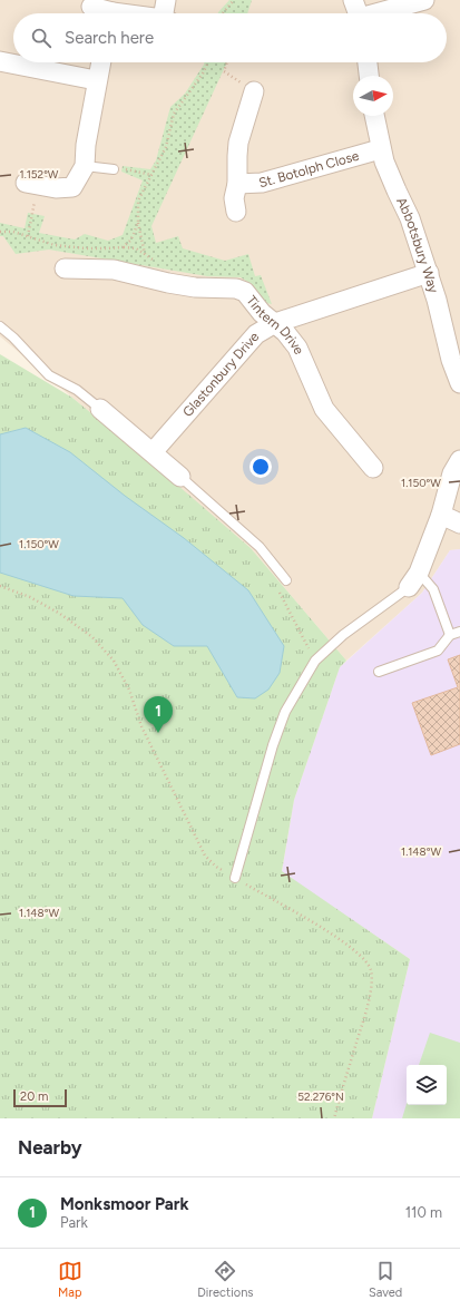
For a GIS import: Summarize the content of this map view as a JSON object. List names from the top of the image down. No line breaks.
{"streets":{"street":["St. Botolph Close","Abbotsbury Way","Tintern Drive","Glastonbury Drive"]},"crossings":[["St. Botolph Close","Abbotsbury Way"],["Abbotsbury Way","Glastonbury Drive"],["Tintern Drive","Glastonbury Drive"]],"scale_bar":"20 m","north":"right","page":{"search":"Search here","pins":"1","scale":"20 m","heading":"Nearby","list":[{"mark":"1","name":"Monksmoor Park","note":"Park","value":"110 m"}],"nav":["Map","Directions","Saved"]},"coordinates":["1.152°W","1.150°W","1.148°W","52.276°N"]}
